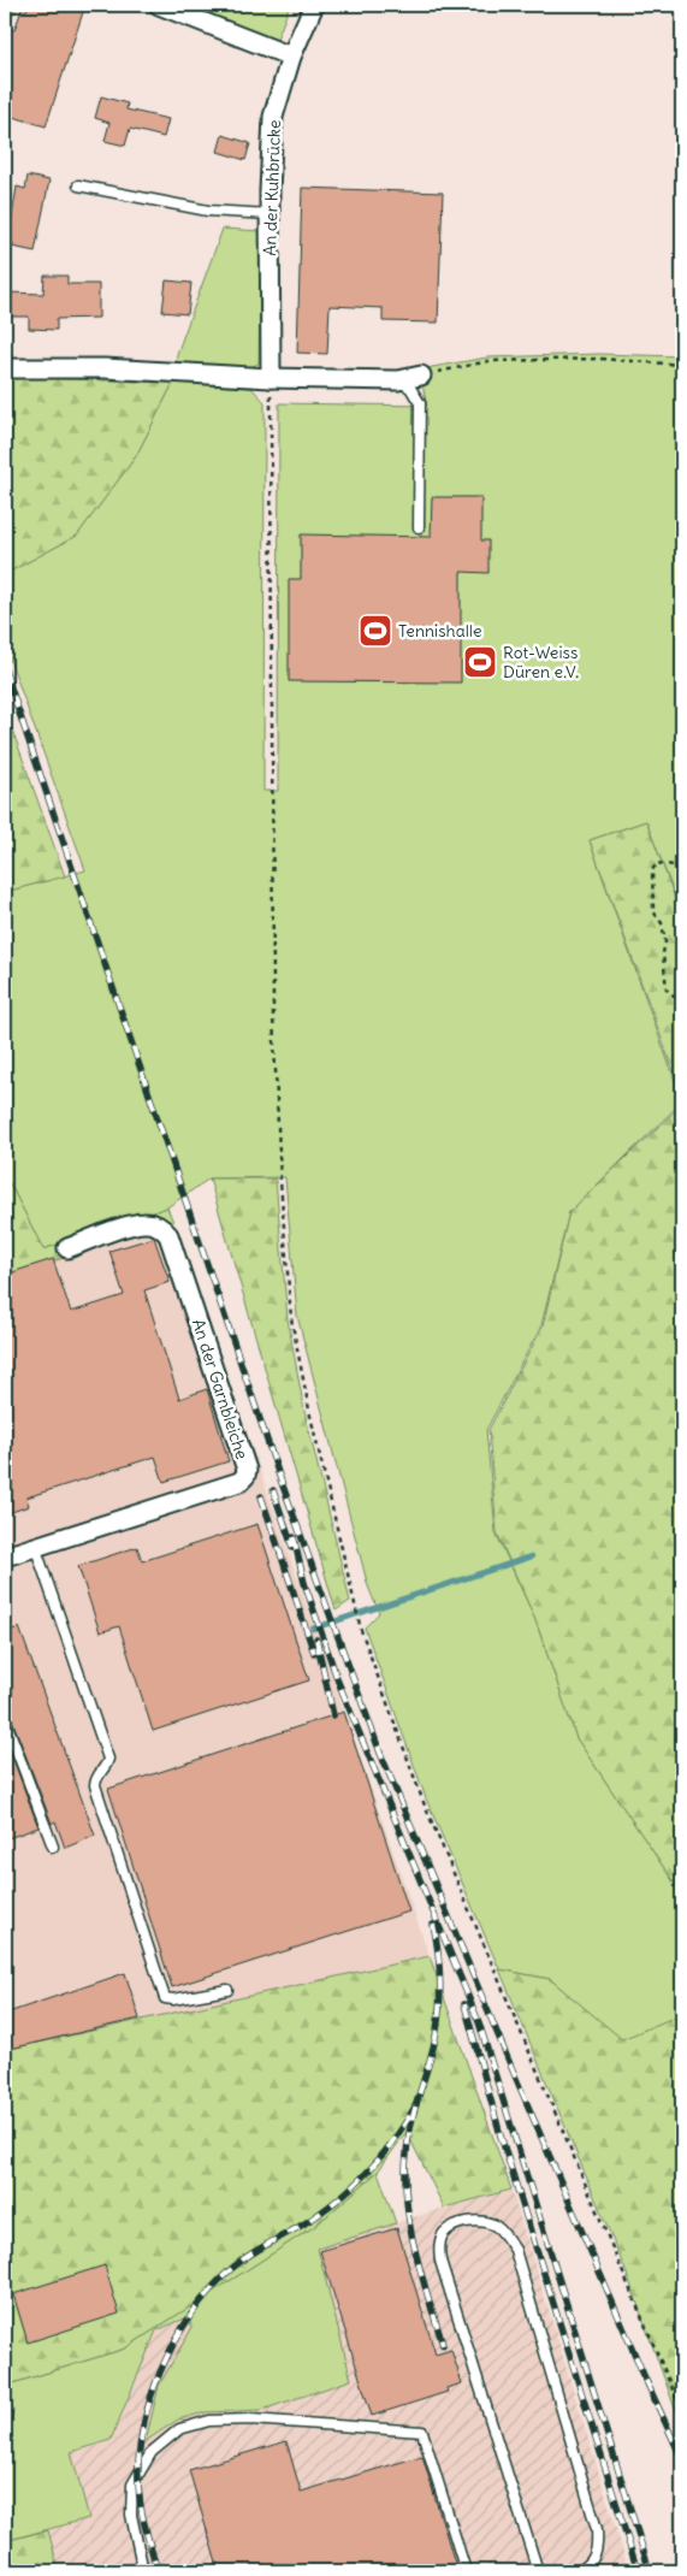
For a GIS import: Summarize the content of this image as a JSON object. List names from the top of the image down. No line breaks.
{"streets":{"street":["An der Kuhbrücke","An der Garnbleiche"]},"places":{"sports":["Tennishalle","Rot-Weiss Düren e.V."]}}
